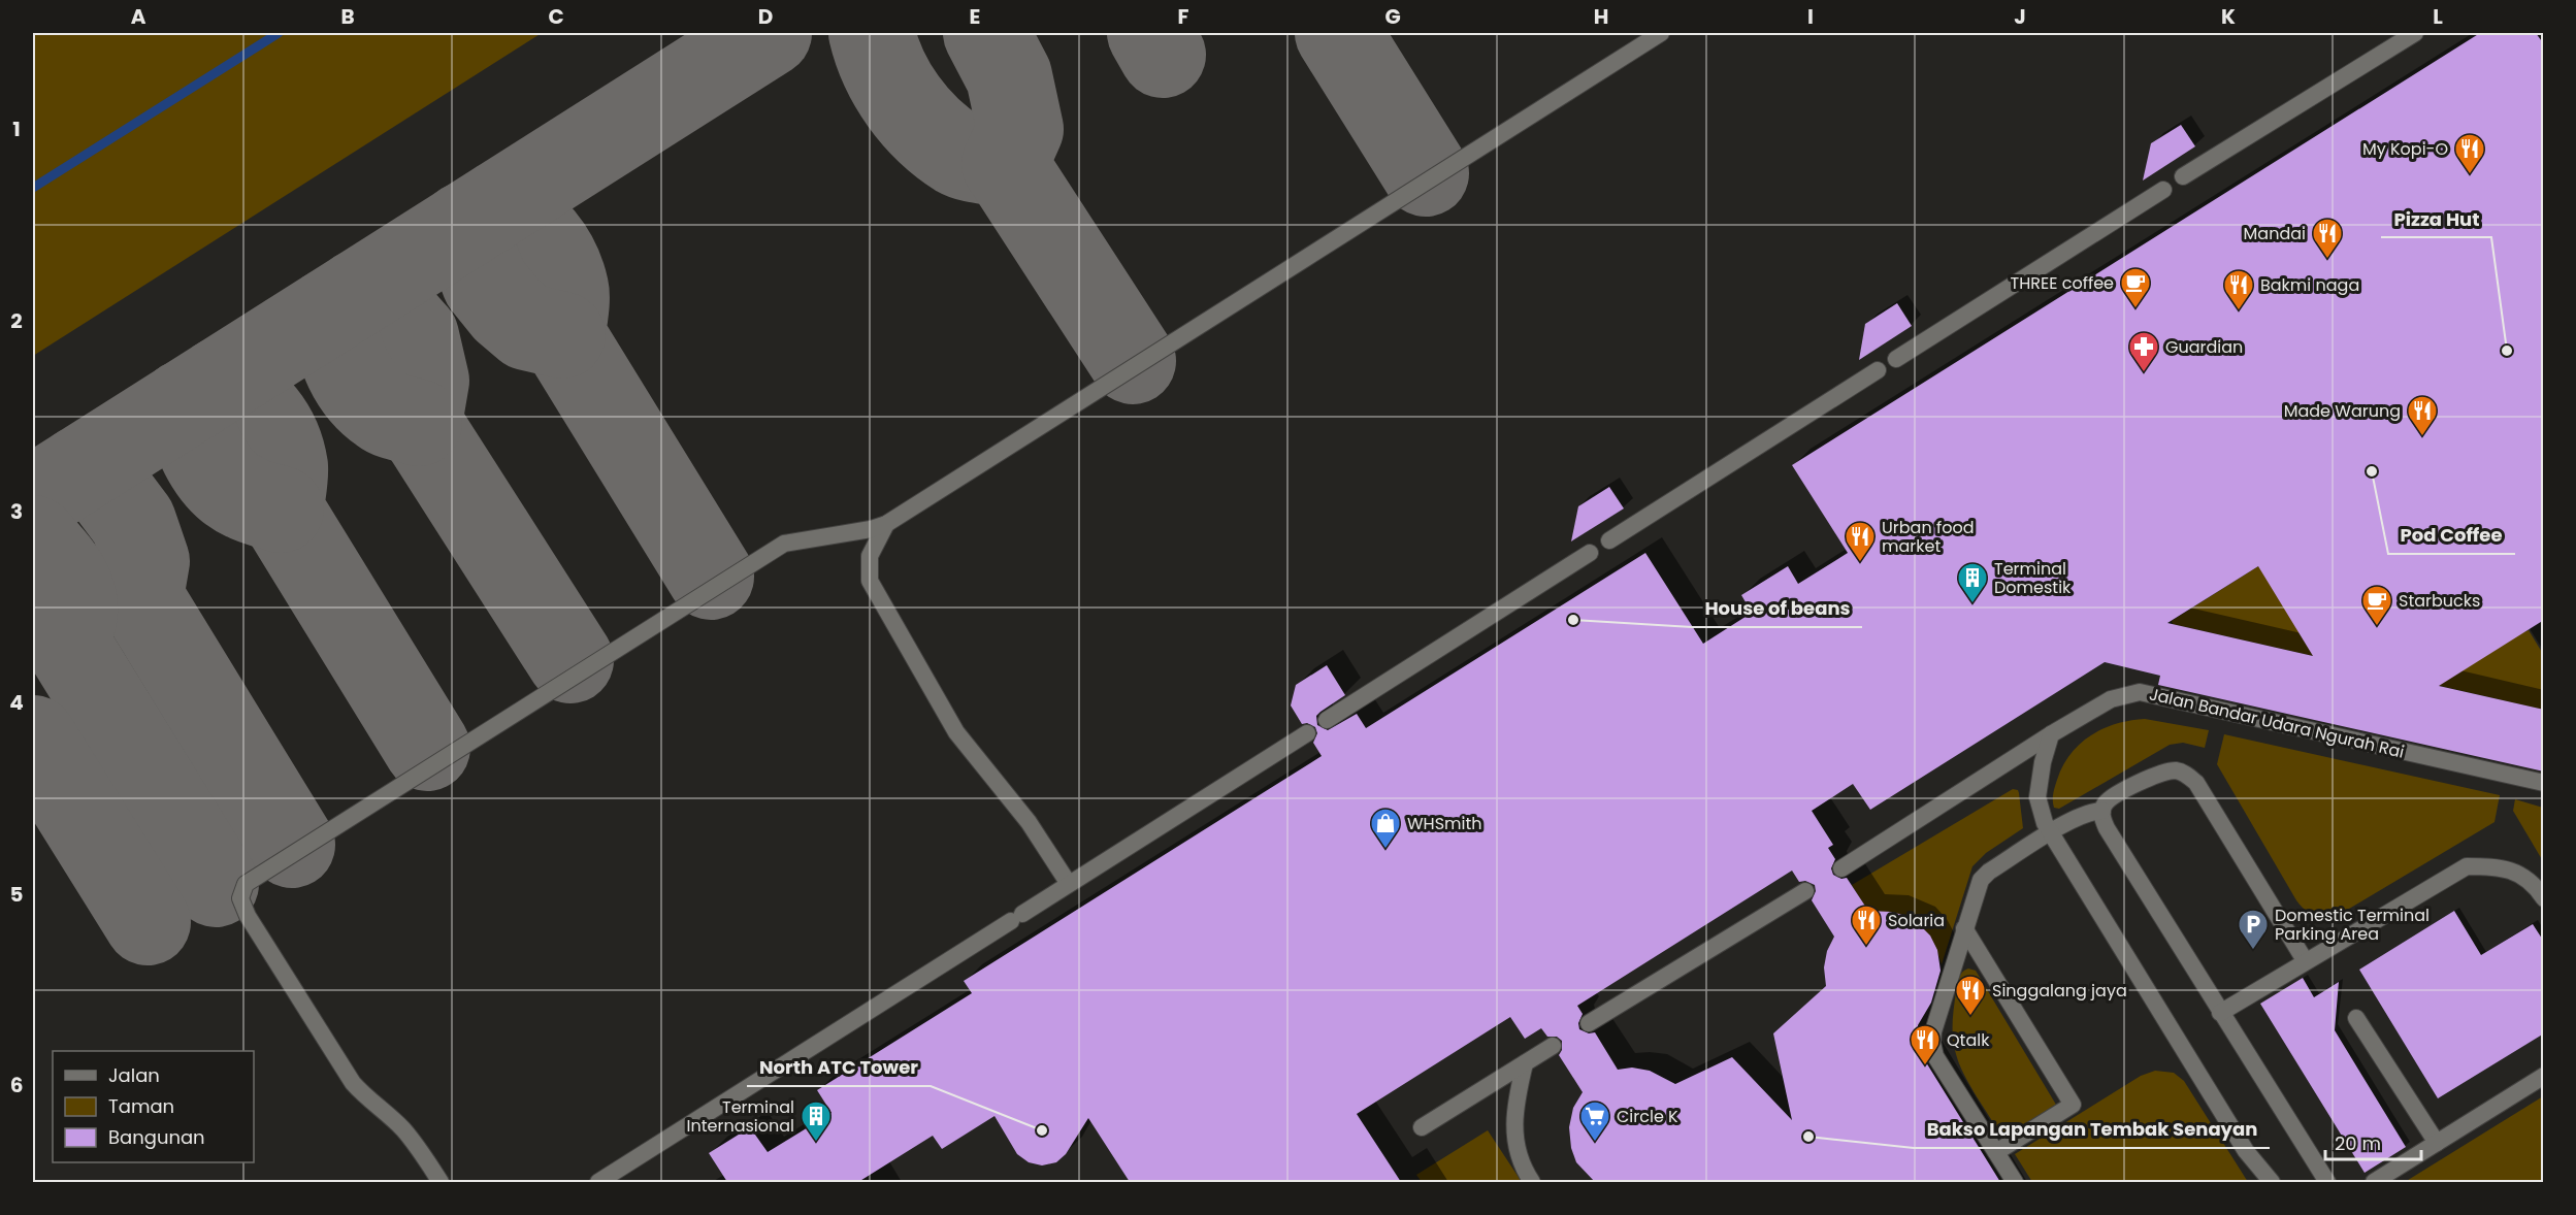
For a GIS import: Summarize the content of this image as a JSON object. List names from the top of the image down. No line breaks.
{"streets":{"street":["Jalan Bandar Udara Ngurah Rai"]},"places":{"restaurant":["My Kopi-O","Mandai","Bakmi naga","Made Warung","Urban food market","Solaria","Singgalang jaya","Qtalk"],"cafe":["THREE coffee","Starbucks"],"other":["Pizza Hut","Pod Coffee","House of beans","North ATC Tower","Bakso Lapangan Tembak Senayan"],"pharmacy":["Guardian"],"building":["Terminal Domestik","Terminal Internasional"],"shop":["WHSmith"],"parking":["Domestic Terminal Parking Area"],"supermarket":["Circle K"]},"legend":["Jalan","Taman","Bangunan"],"scale_bar":"20 m","grid":{"columns":["A","B","C","D","E","F","G","H","I","J","K","L"],"rows":["1","2","3","4","5","6"]}}
